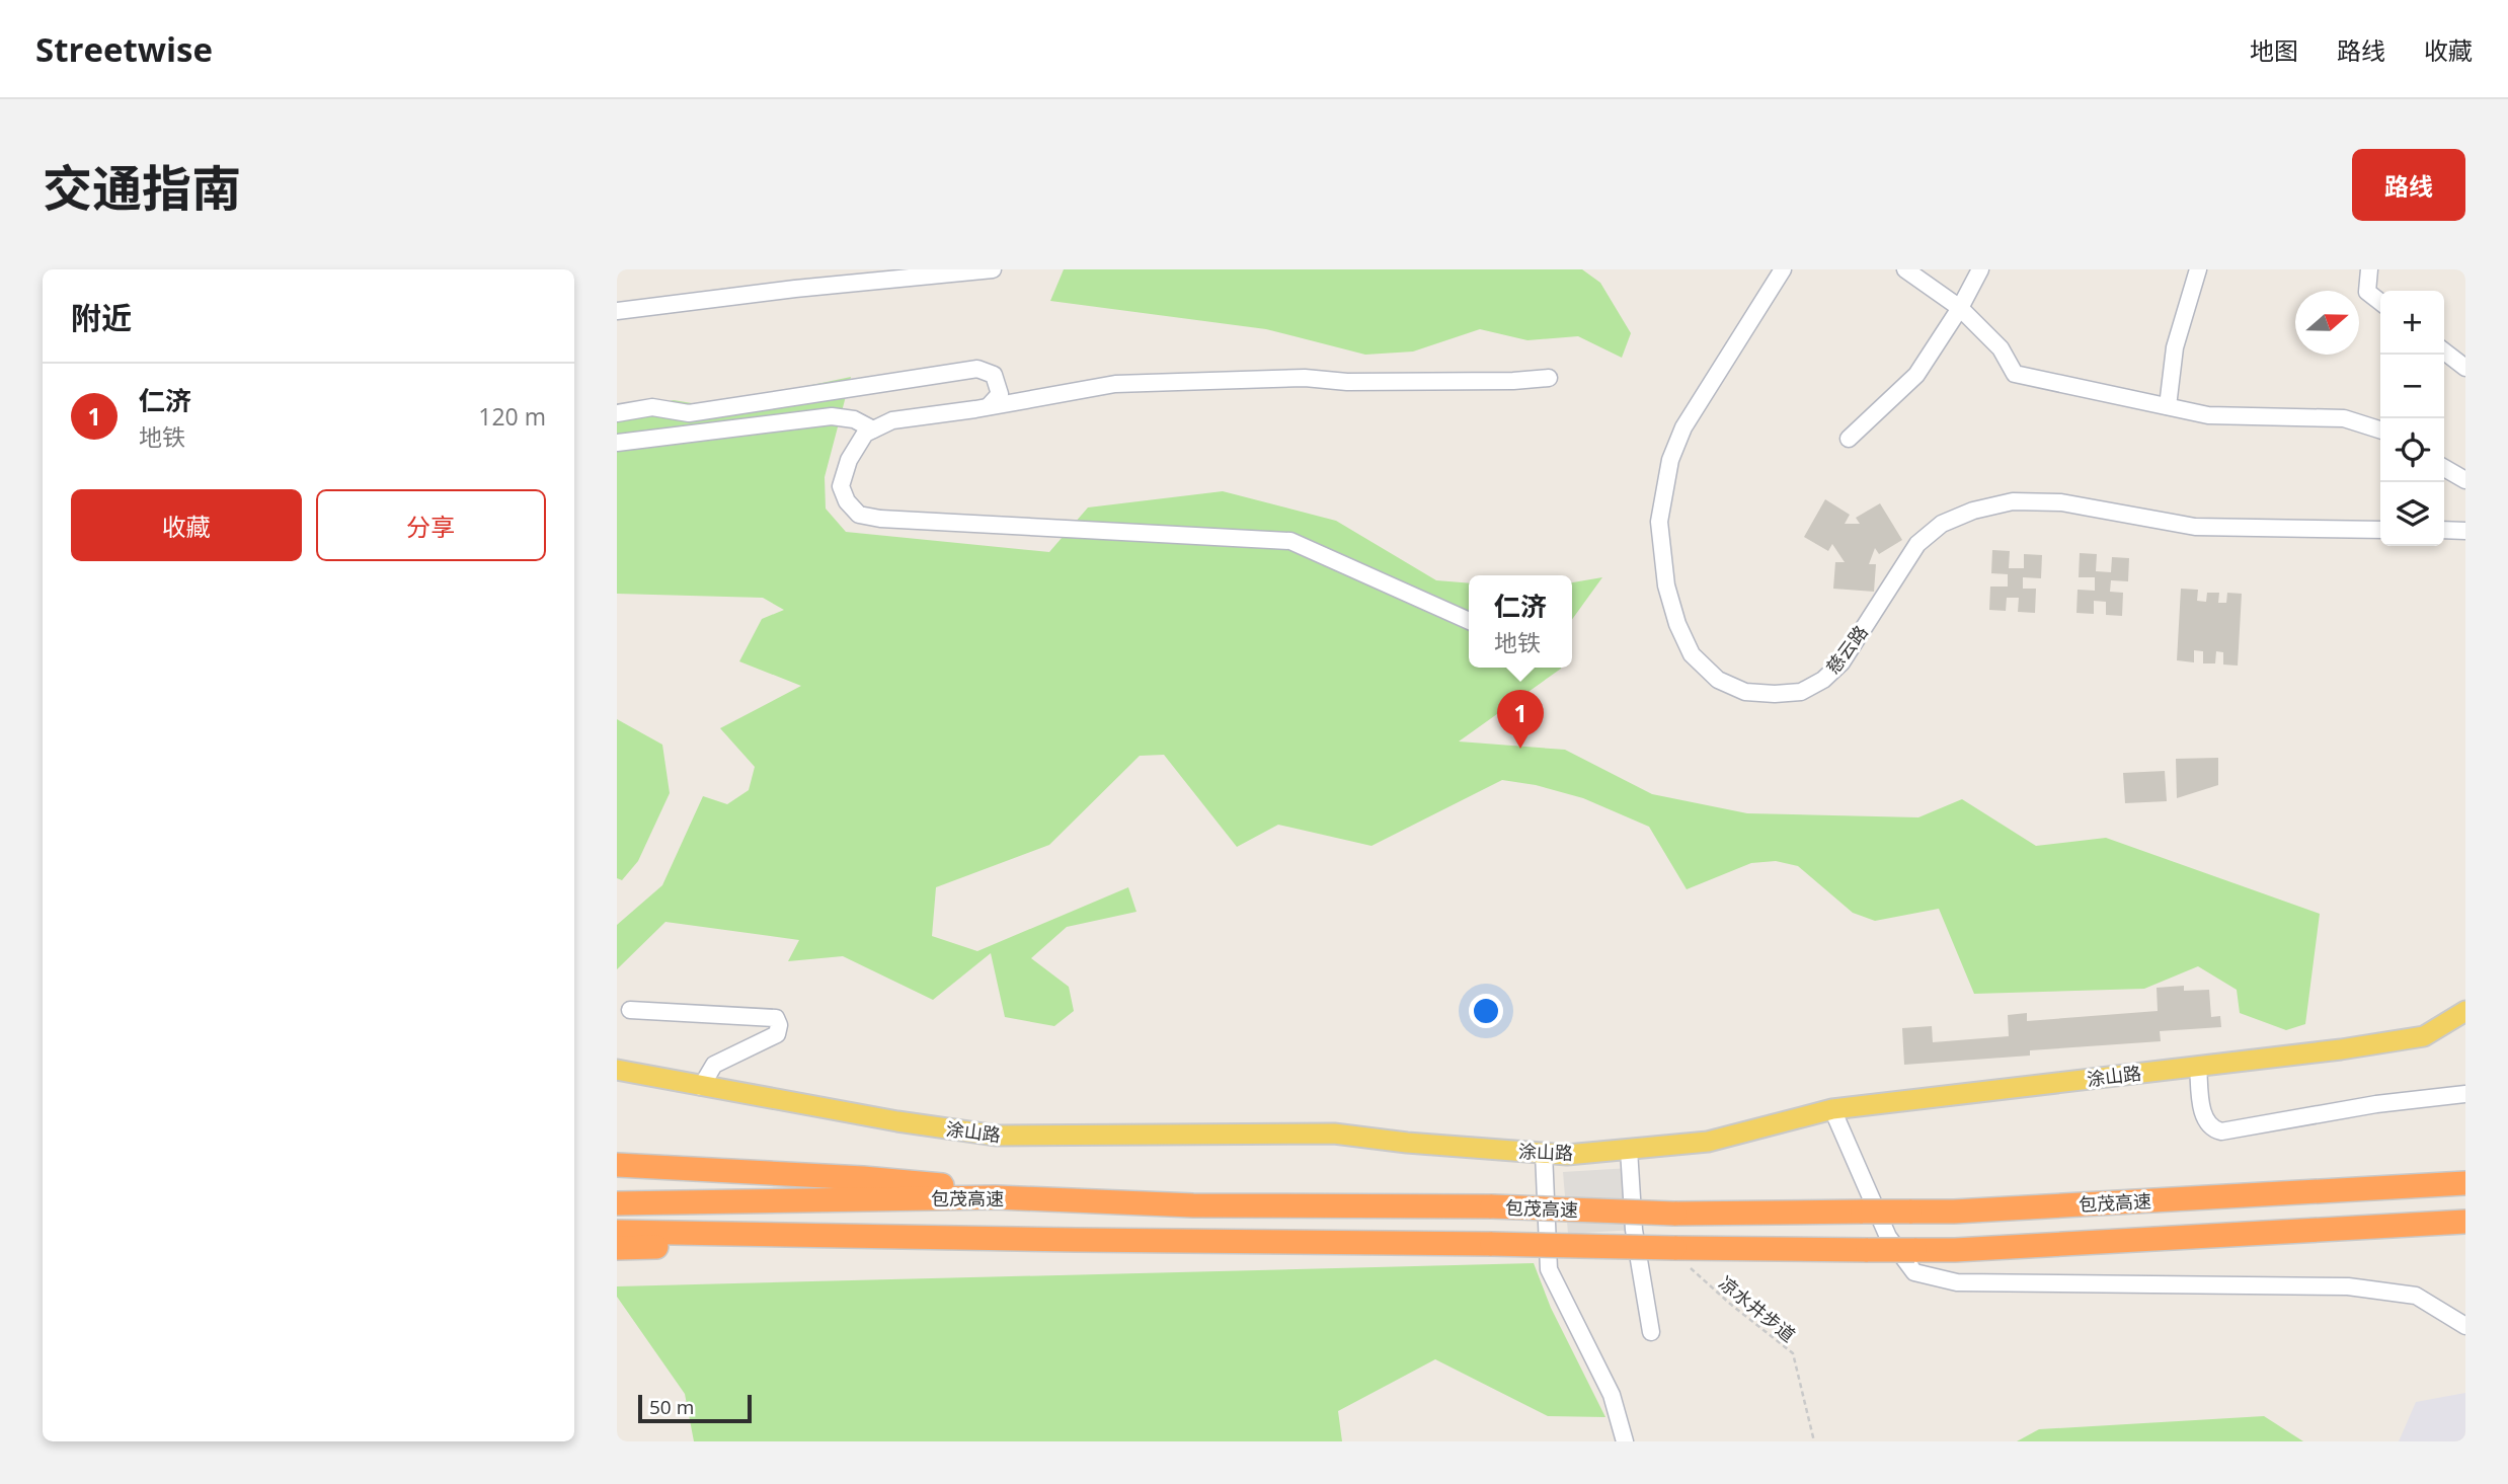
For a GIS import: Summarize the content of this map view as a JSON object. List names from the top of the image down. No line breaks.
{"streets":{"highway":["包茂高速"],"main road":["涂山路"],"street":["慈云路"],"path":["凉水井步道"]},"scale_bar":"50 m","north":"right","page":{"header":"Streetwise","nav":["地图","路线","收藏"],"title":"交通指南","buttons":["路线",["收藏","分享"]],"heading":"附近","map_buttons":["+","−"],"list":[{"mark":"1","name":"仁济","note":"地铁","value":"120 m"}],"popup":["仁济","地铁"],"pins":"1","scale":"50 m"}}
